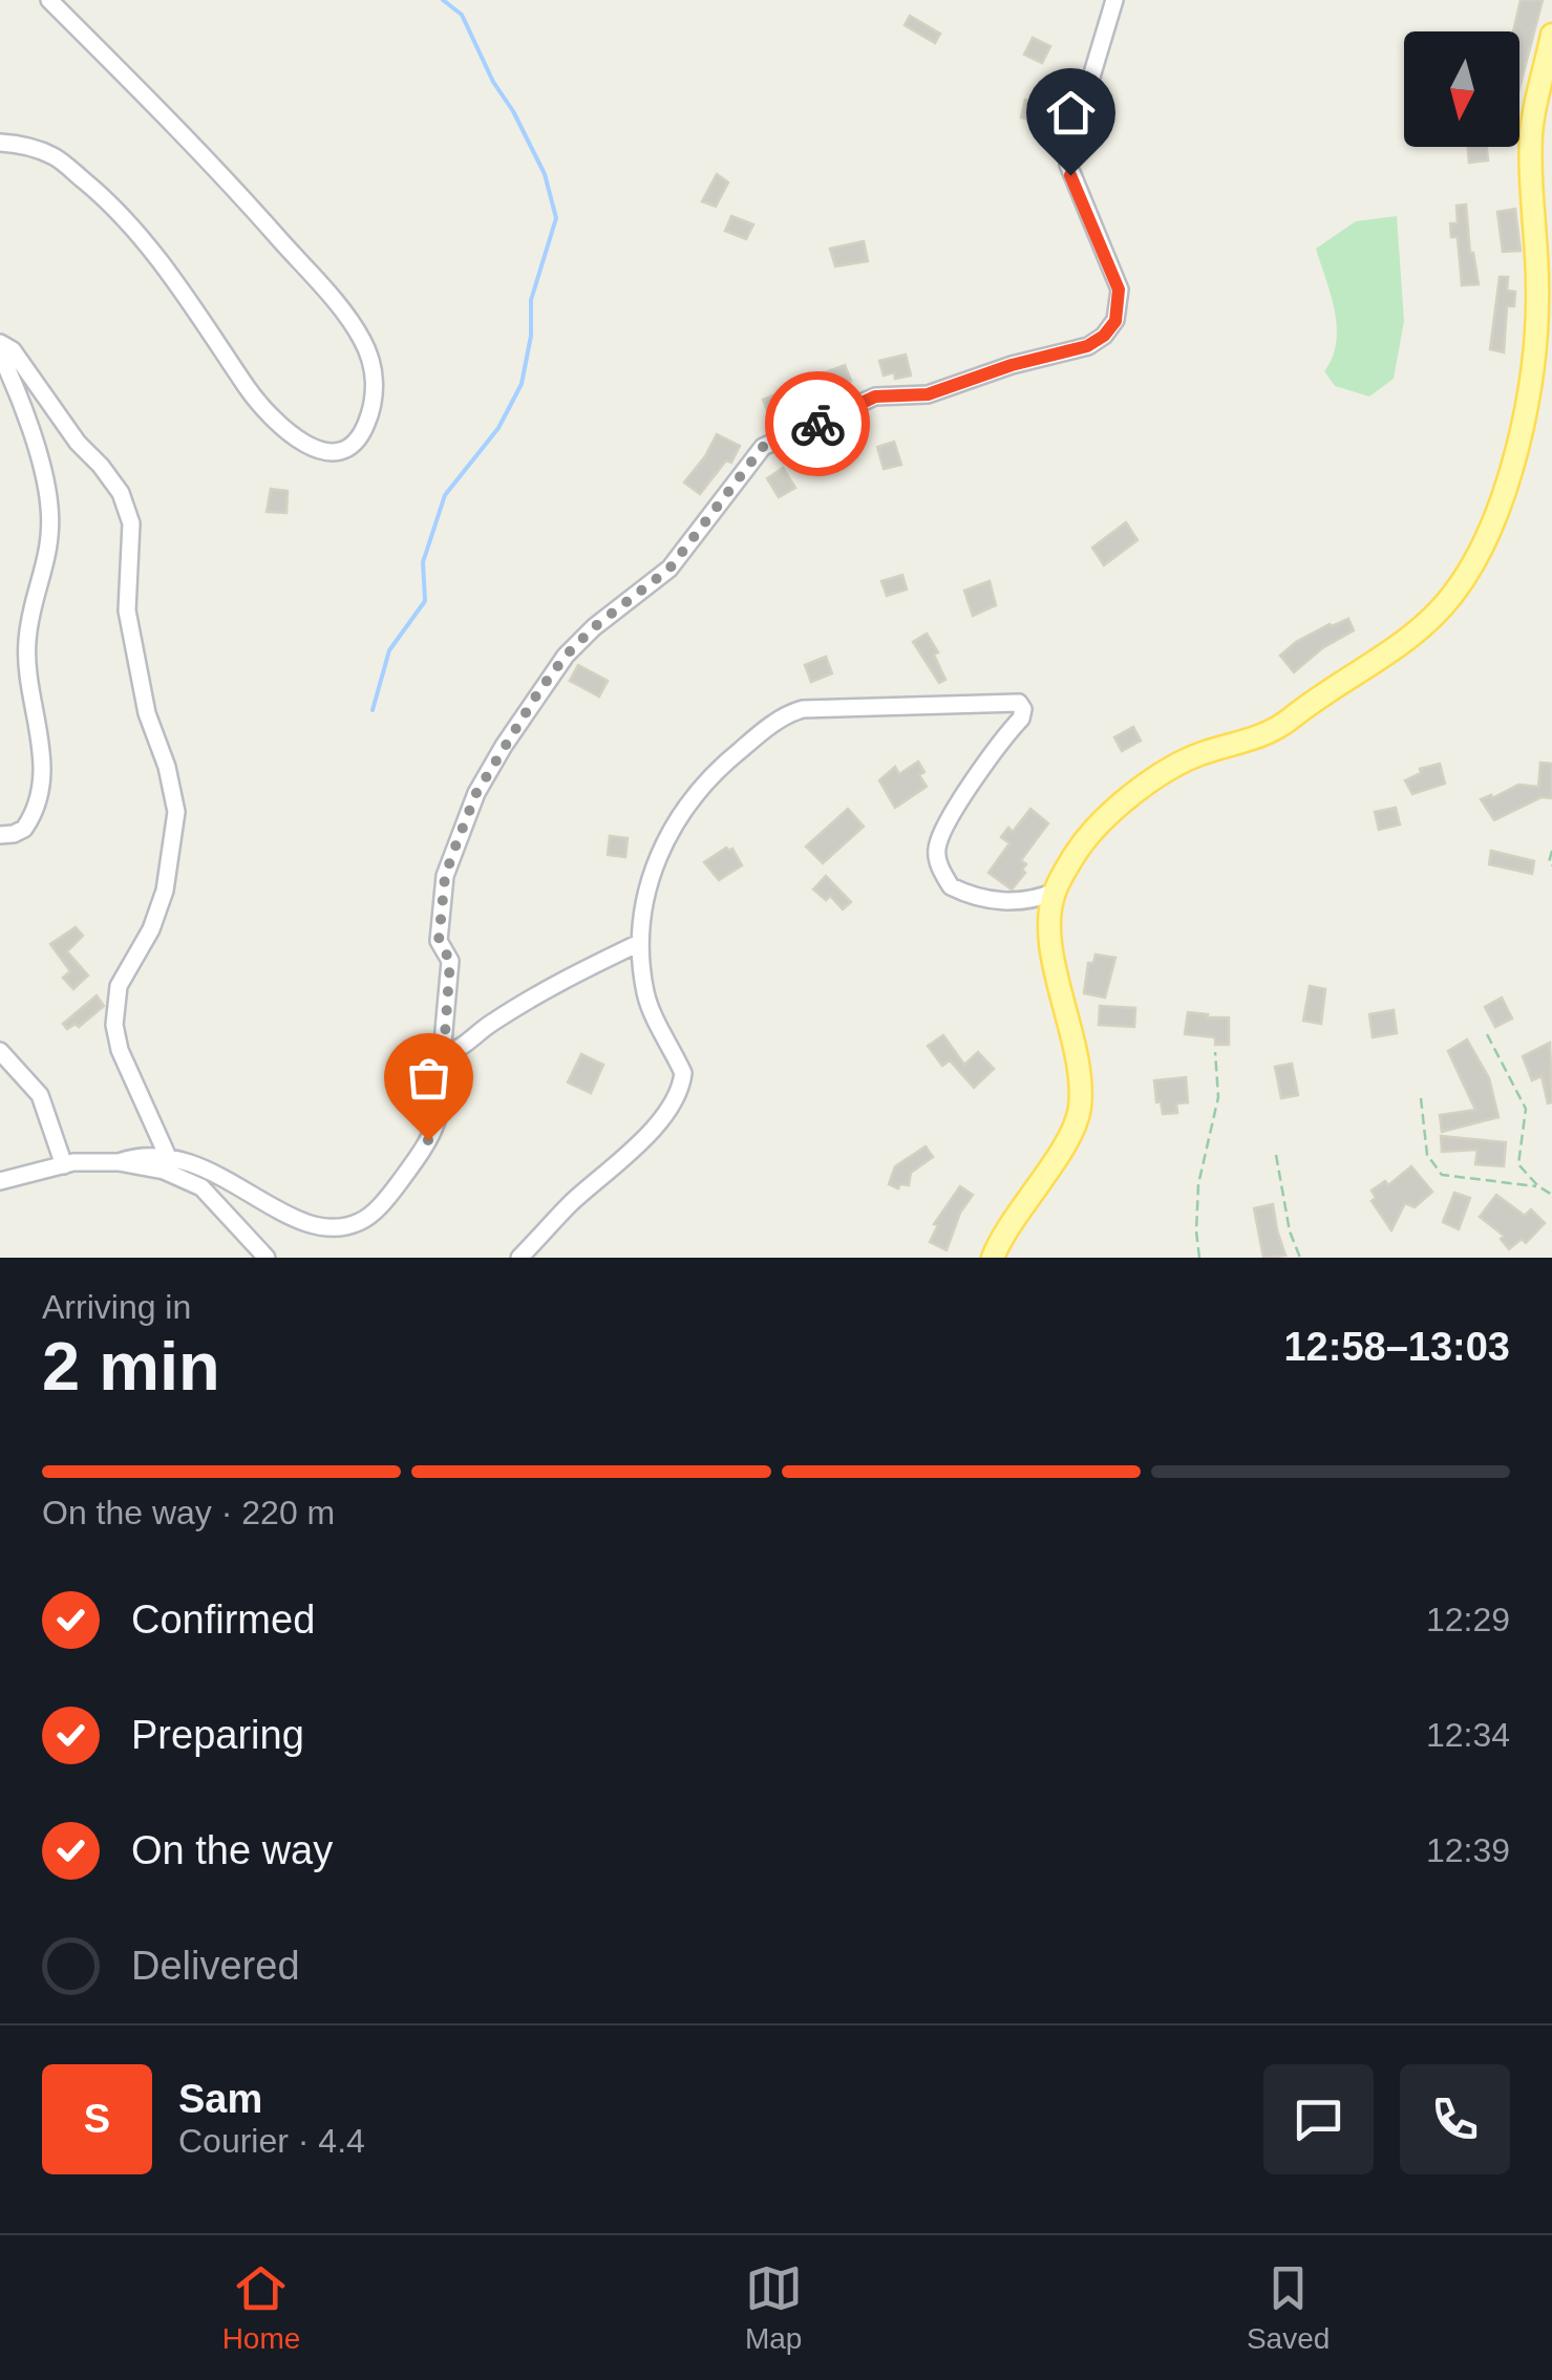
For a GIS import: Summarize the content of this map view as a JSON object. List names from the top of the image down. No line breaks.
{"north":"bottom","page":{"heading":["2 min","Arriving in","12:58–13:03"],"panel":["Sam","Courier · 4.4"],"bar":"On the way · 220 m","list":[["Confirmed","12:29"],["Preparing","12:34"],["On the way","12:39"],"Delivered"],"round":"S","tabs":["Home","Map","Saved"]}}
